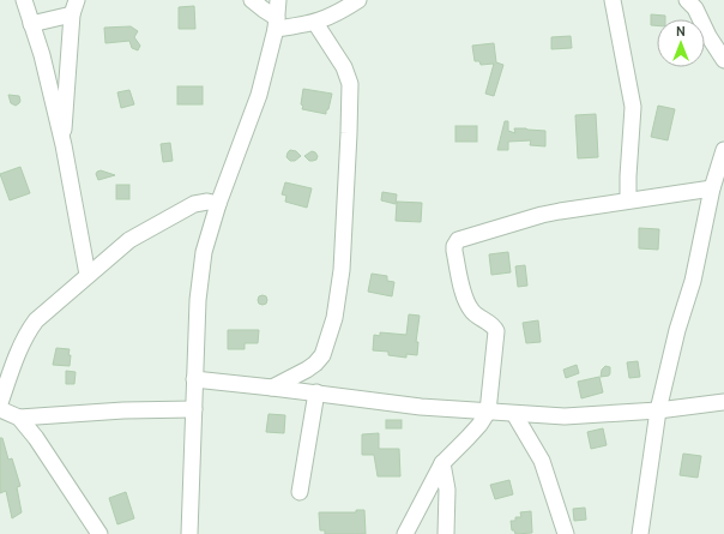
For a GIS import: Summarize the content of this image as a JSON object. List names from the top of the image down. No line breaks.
{"north":"top"}
